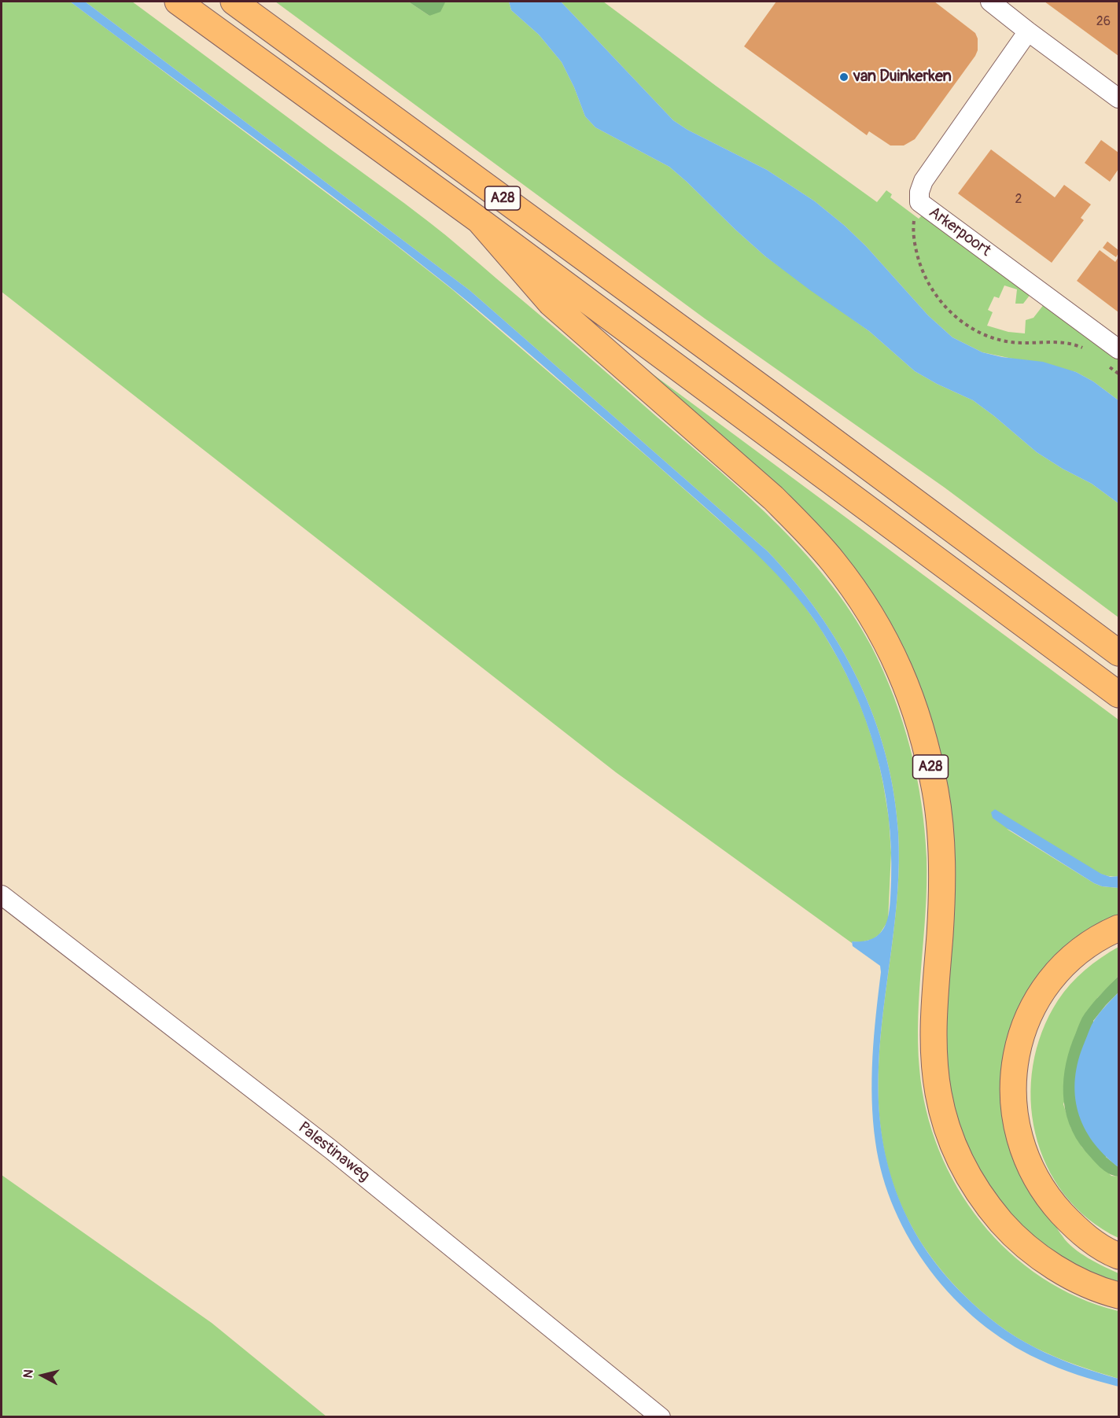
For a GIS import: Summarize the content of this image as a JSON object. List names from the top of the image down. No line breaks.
{"streets":{"highway":["A28"],"street":["Arkerpoort","Palestinaweg"]},"places":["van Duinkerken"],"house_numbers":["26","2"],"north":"left"}
